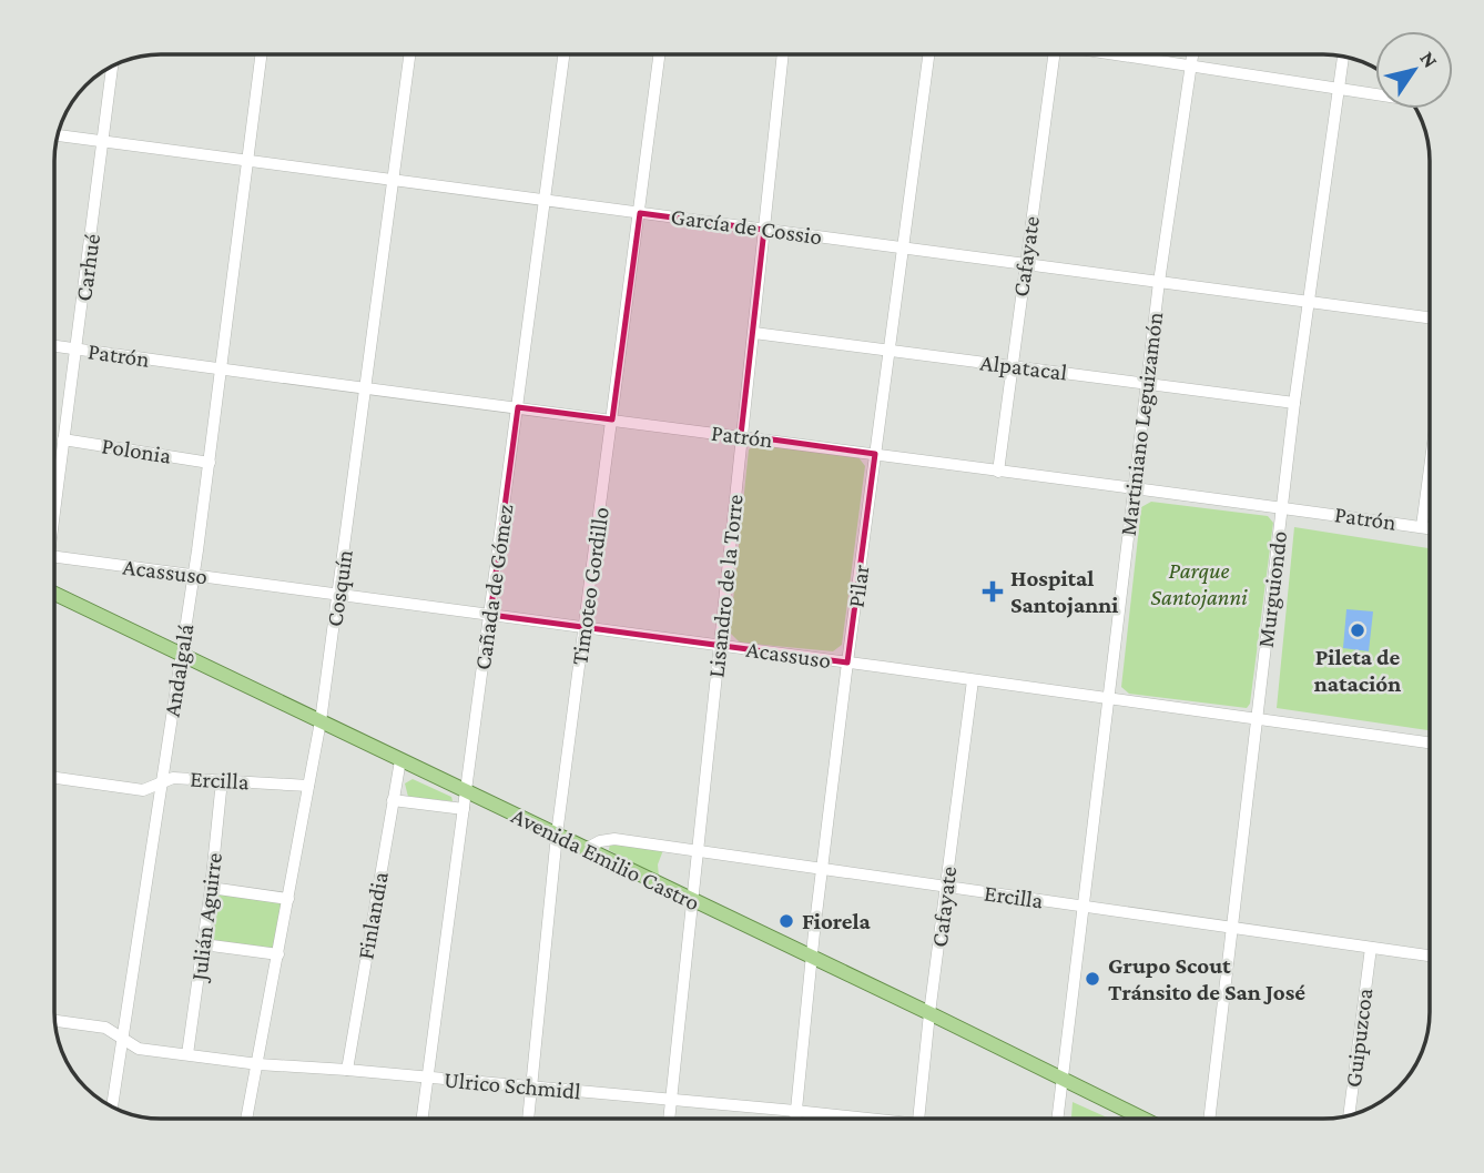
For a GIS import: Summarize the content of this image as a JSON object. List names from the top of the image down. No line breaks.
{"streets":{"main road":["Avenida Emilio Castro"],"street":["García de Cossio","Cafayate","Carhué","Patrón","Alpatacal","Martiniano Leguizamón","Polonia","Acassuso","Timoteo Gordillo","Lisandro de la Torre","Pilar","Cañada de Gómez","Cosquín","Murguiondo","Andalgalá","Ercilla","Finlandia","Julián Aguirre","Guipuzcoa","Ulrico Schmidl"]},"crossings":[["García de Cossio","Cafayate"],["García de Cossio","Carhué"],["García de Cossio","Martiniano Leguizamón"],["García de Cossio","Timoteo Gordillo"],["García de Cossio","Lisandro de la Torre"],["García de Cossio","Pilar"],["García de Cossio","Cañada de Gómez"],["García de Cossio","Cosquín"],["García de Cossio","Murguiondo"],["García de Cossio","Andalgalá"],["Cafayate","Patrón"],["Cafayate","Alpatacal"],["Cafayate","Acassuso"],["Cafayate","Ercilla"],["Cafayate","Avenida Emilio Castro"],["Carhué","Patrón"],["Carhué","Polonia"],["Patrón","Martiniano Leguizamón"],["Patrón","Timoteo Gordillo"],["Patrón","Lisandro de la Torre"],["Patrón","Pilar"],["Patrón","Cañada de Gómez"],["Patrón","Cosquín"],["Patrón","Murguiondo"],["Patrón","Andalgalá"],["Alpatacal","Martiniano Leguizamón"],["Alpatacal","Lisandro de la Torre"],["Alpatacal","Pilar"],["Alpatacal","Murguiondo"],["Martiniano Leguizamón","Acassuso"],["Martiniano Leguizamón","Ercilla"],["Martiniano Leguizamón","Avenida Emilio Castro"],["Polonia","Andalgalá"],["Acassuso","Timoteo Gordillo"],["Acassuso","Lisandro de la Torre"],["Acassuso","Pilar"],["Acassuso","Cañada de Gómez"],["Acassuso","Cosquín"],["Acassuso","Murguiondo"],["Acassuso","Andalgalá"],["Timoteo Gordillo","Avenida Emilio Castro"],["Timoteo Gordillo","Ulrico Schmidl"],["Lisandro de la Torre","Ercilla"],["Lisandro de la Torre","Avenida Emilio Castro"],["Lisandro de la Torre","Ulrico Schmidl"],["Pilar","Ercilla"],["Pilar","Avenida Emilio Castro"],["Pilar","Ulrico Schmidl"],["Cañada de Gómez","Avenida Emilio Castro"],["Cañada de Gómez","Ulrico Schmidl"],["Cosquín","Ercilla"],["Cosquín","Avenida Emilio Castro"],["Cosquín","Ulrico Schmidl"],["Murguiondo","Ercilla"],["Andalgalá","Ercilla"],["Andalgalá","Avenida Emilio Castro"],["Andalgalá","Ulrico Schmidl"],["Ercilla","Avenida Emilio Castro"],["Ercilla","Julián Aguirre"],["Ercilla","Guipuzcoa"],["Avenida Emilio Castro","Finlandia"],["Finlandia","Ulrico Schmidl"],["Julián Aguirre","Ulrico Schmidl"]],"parks":["Parque Santojanni"],"places":{"health":["Hospital Santojanni"],"other":["Pileta de natación","Fiorela","Grupo Scout Tránsito de San José"]},"north":"top right"}
